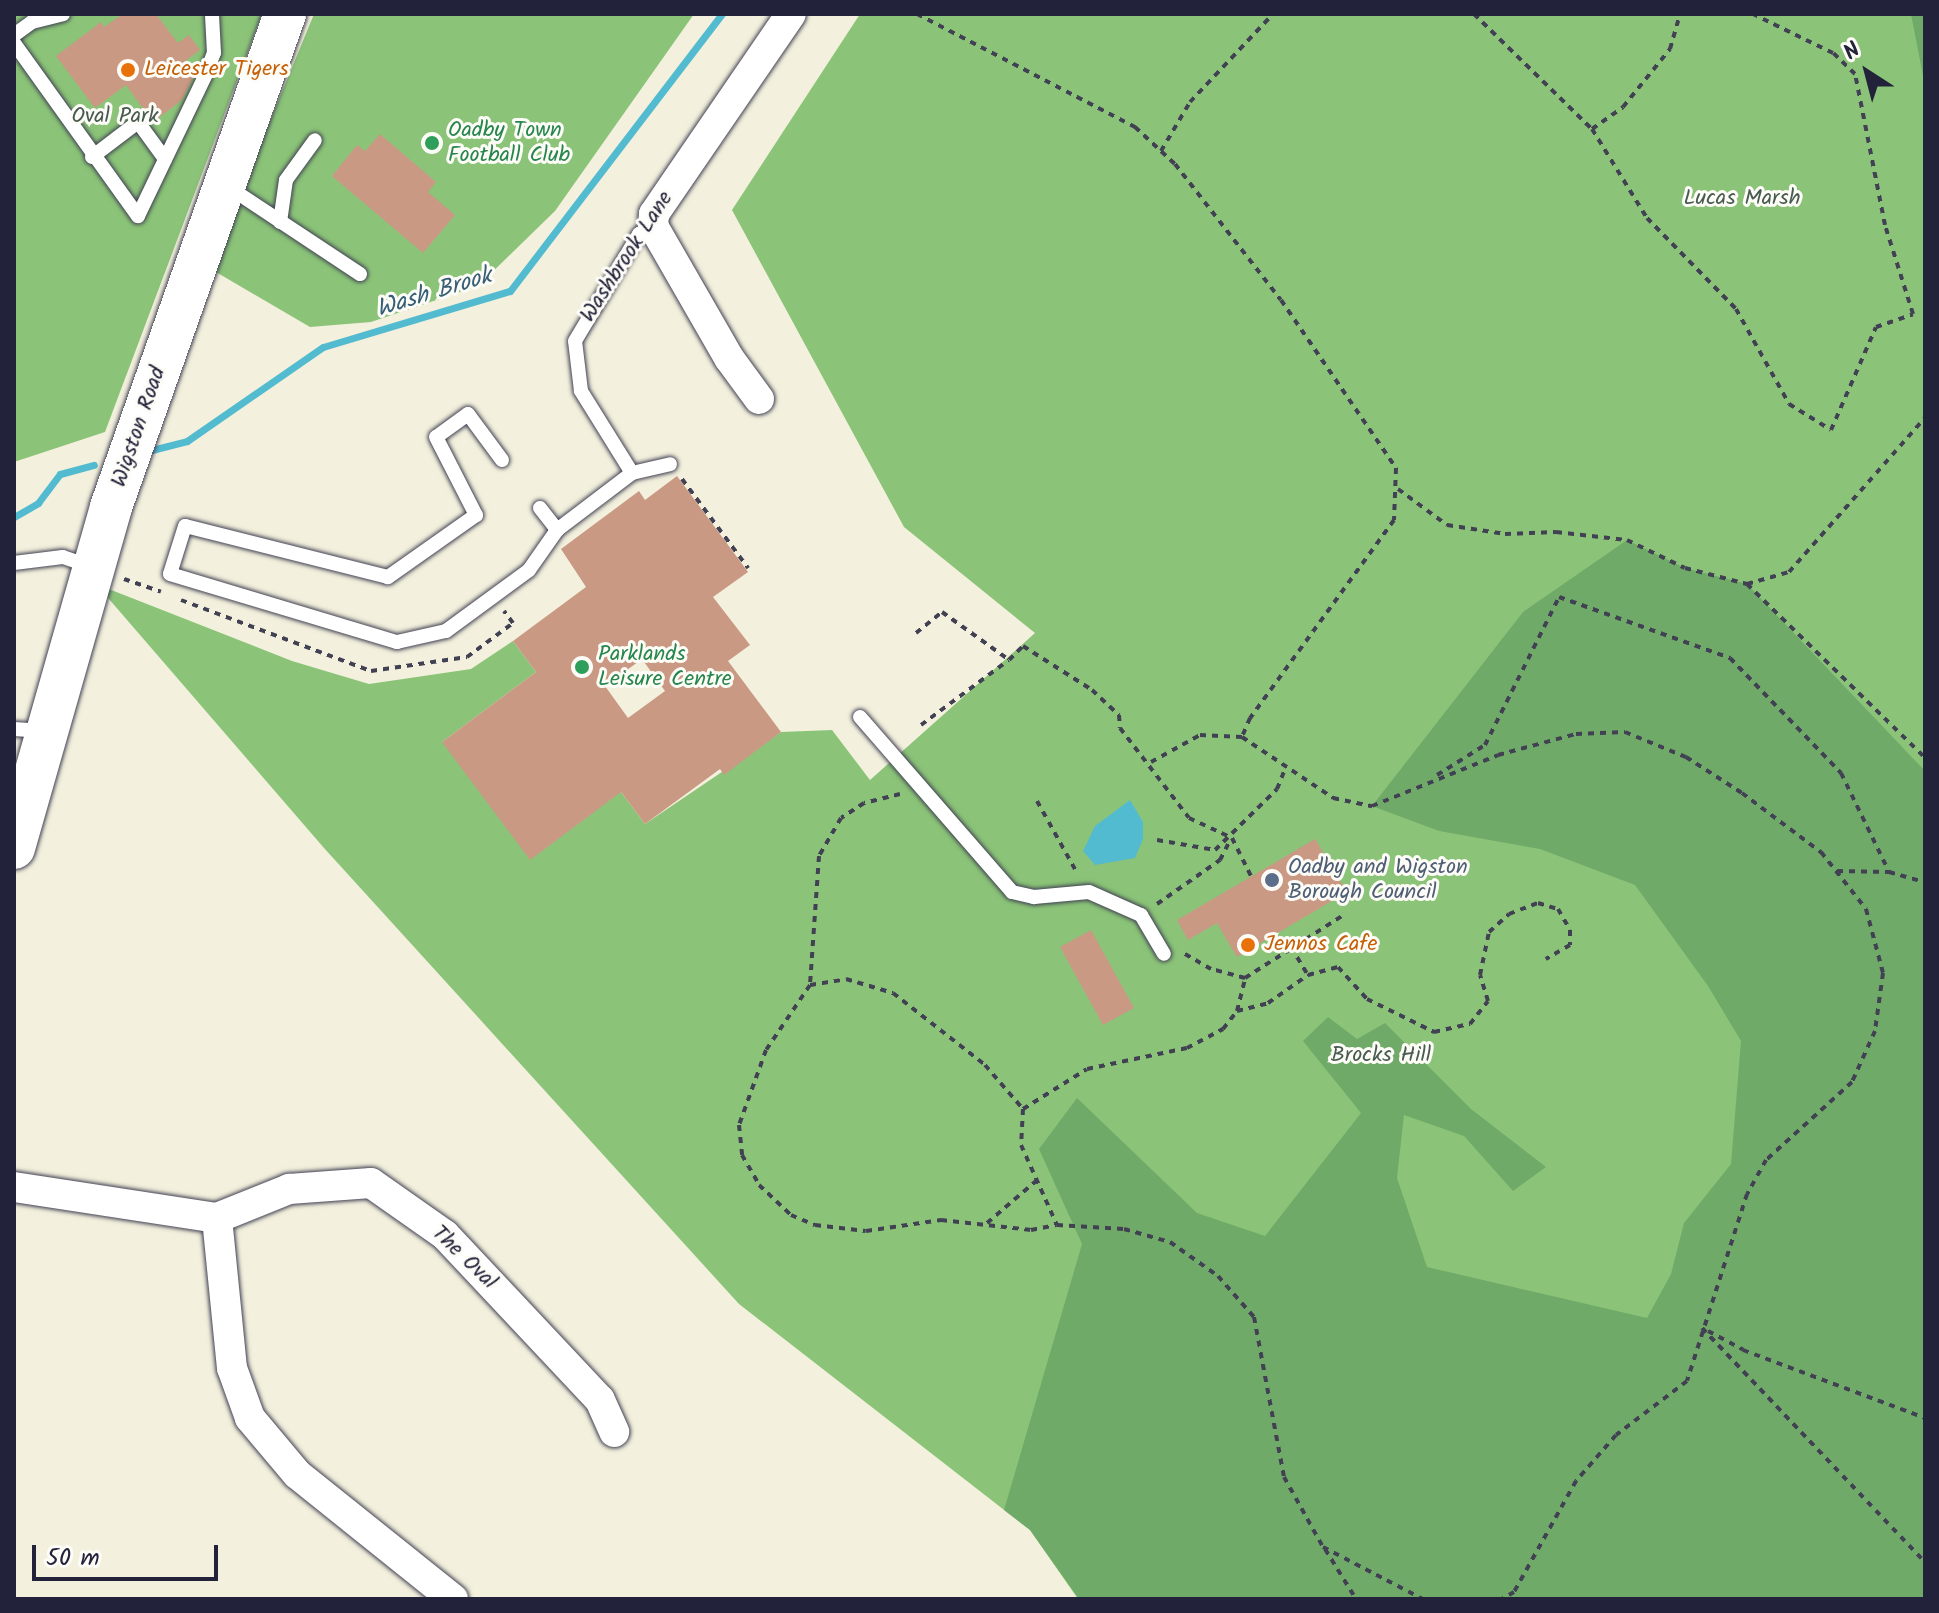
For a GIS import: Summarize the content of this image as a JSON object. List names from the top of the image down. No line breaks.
{"streets":{"main road":["Wigston Road"],"street":["Washbrook Lane","The Oval"]},"water":["Wash Brook"],"parks":["Oval Park","Lucas Marsh","Brocks Hill"],"places":["Leicester Tigers","Oadby Town Football Club","Parklands Leisure Centre","Oadby and Wigston Borough Council","Jennos Cafe"],"scale_bar":"50 m","north":"top left"}
